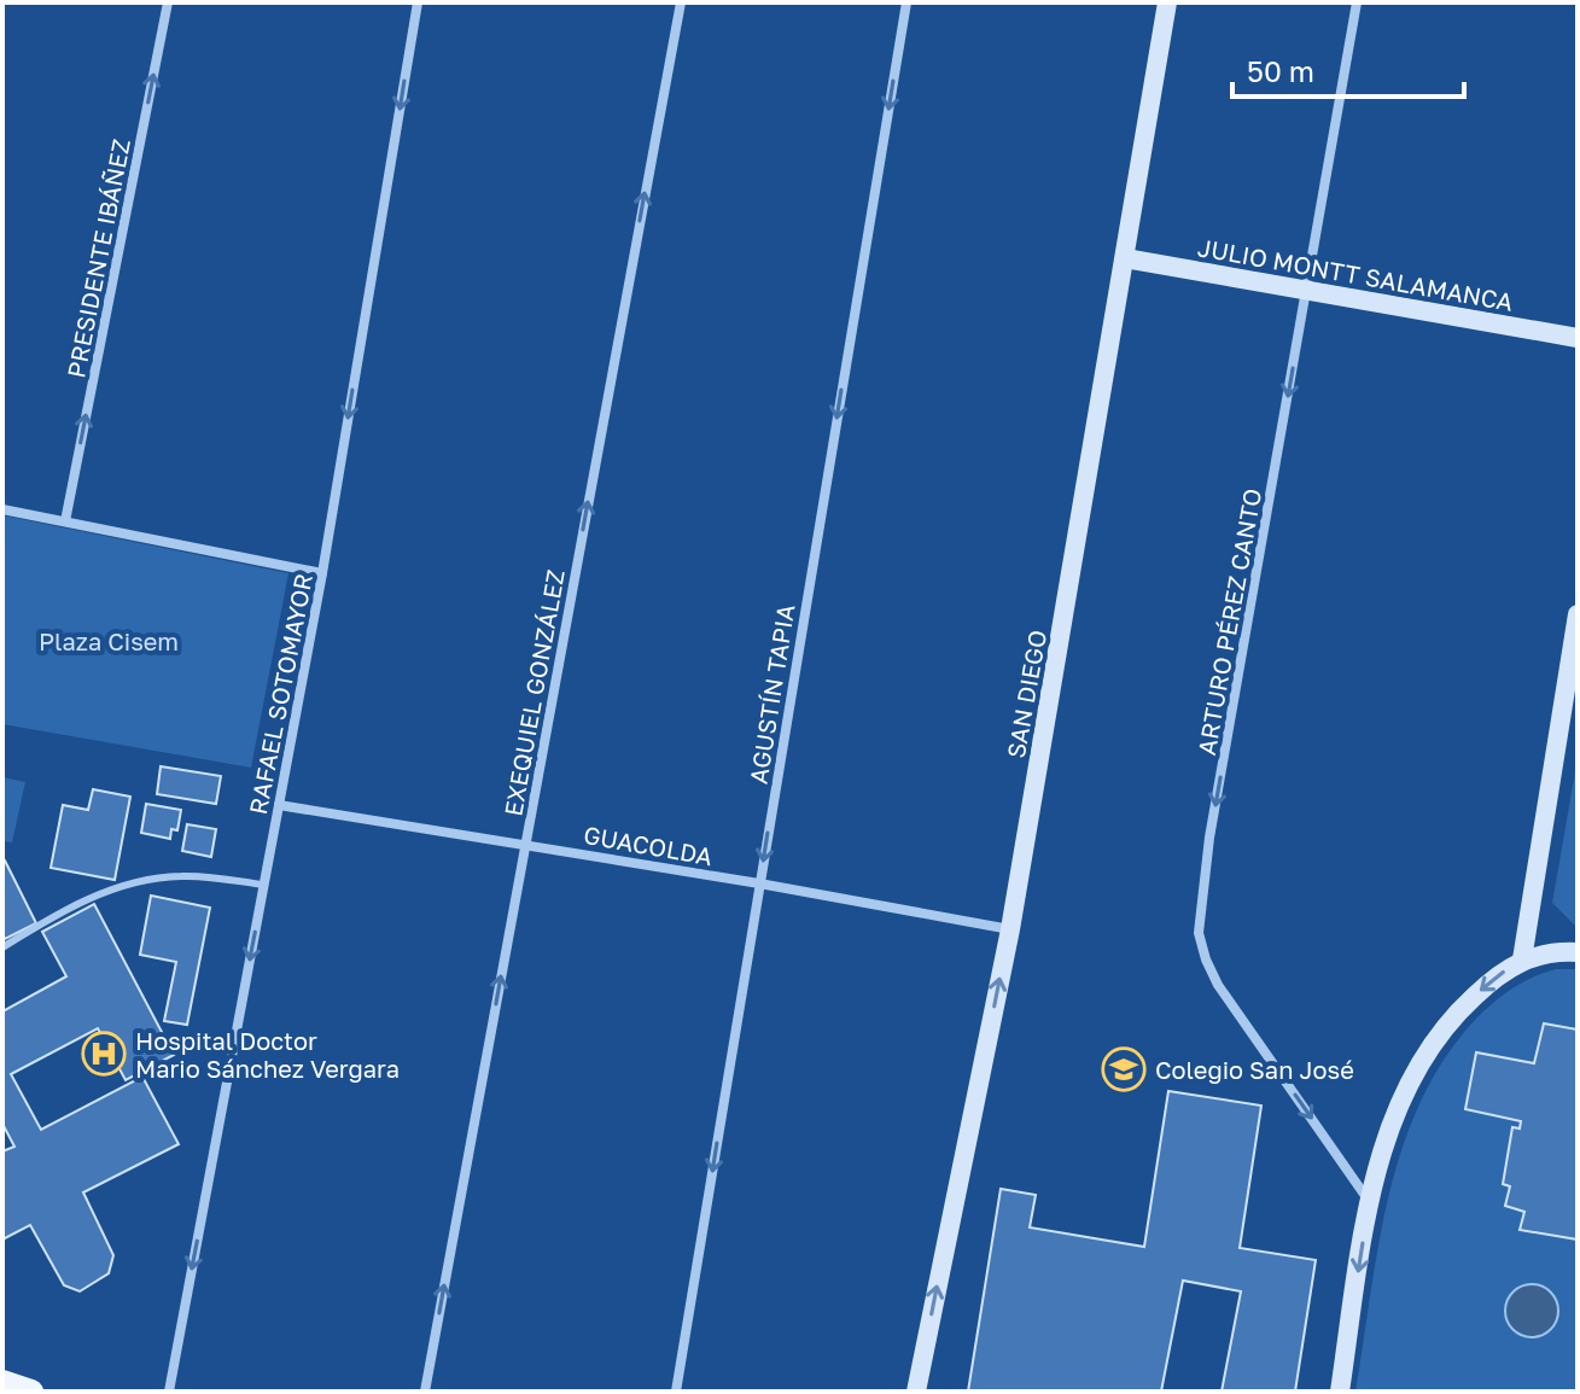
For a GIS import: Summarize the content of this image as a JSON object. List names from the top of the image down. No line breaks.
{"streets":{"street":["PRESIDENTE IBÁÑEZ","JULIO MONTT SALAMANCA","ARTURO PÉREZ CANTO","EXEQUIEL GONZÁLEZ","RAFAEL SOTOMAYOR","AGUSTÍN TAPIA","SAN DIEGO","GUACOLDA"]},"crossings":[["JULIO MONTT SALAMANCA","ARTURO PÉREZ CANTO"],["JULIO MONTT SALAMANCA","SAN DIEGO"],["EXEQUIEL GONZÁLEZ","GUACOLDA"],["RAFAEL SOTOMAYOR","GUACOLDA"],["AGUSTÍN TAPIA","GUACOLDA"],["SAN DIEGO","GUACOLDA"]],"one_way":["PRESIDENTE IBÁÑEZ","ARTURO PÉREZ CANTO","EXEQUIEL GONZÁLEZ","RAFAEL SOTOMAYOR","AGUSTÍN TAPIA"],"parks":["Plaza Cisem"],"places":{"hospital":["Hospital Doctor Mario Sánchez Vergara"],"school or university":["Colegio San José"]},"scale_bar":"50 m"}
